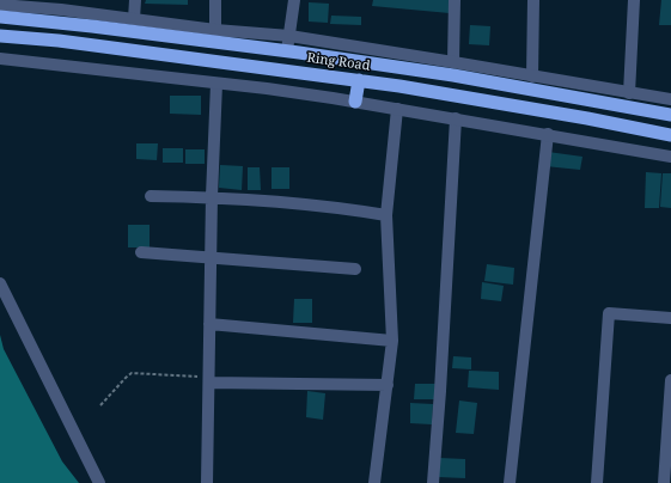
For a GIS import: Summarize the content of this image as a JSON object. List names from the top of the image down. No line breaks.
{"streets":{"highway":["Ring Road"]}}
